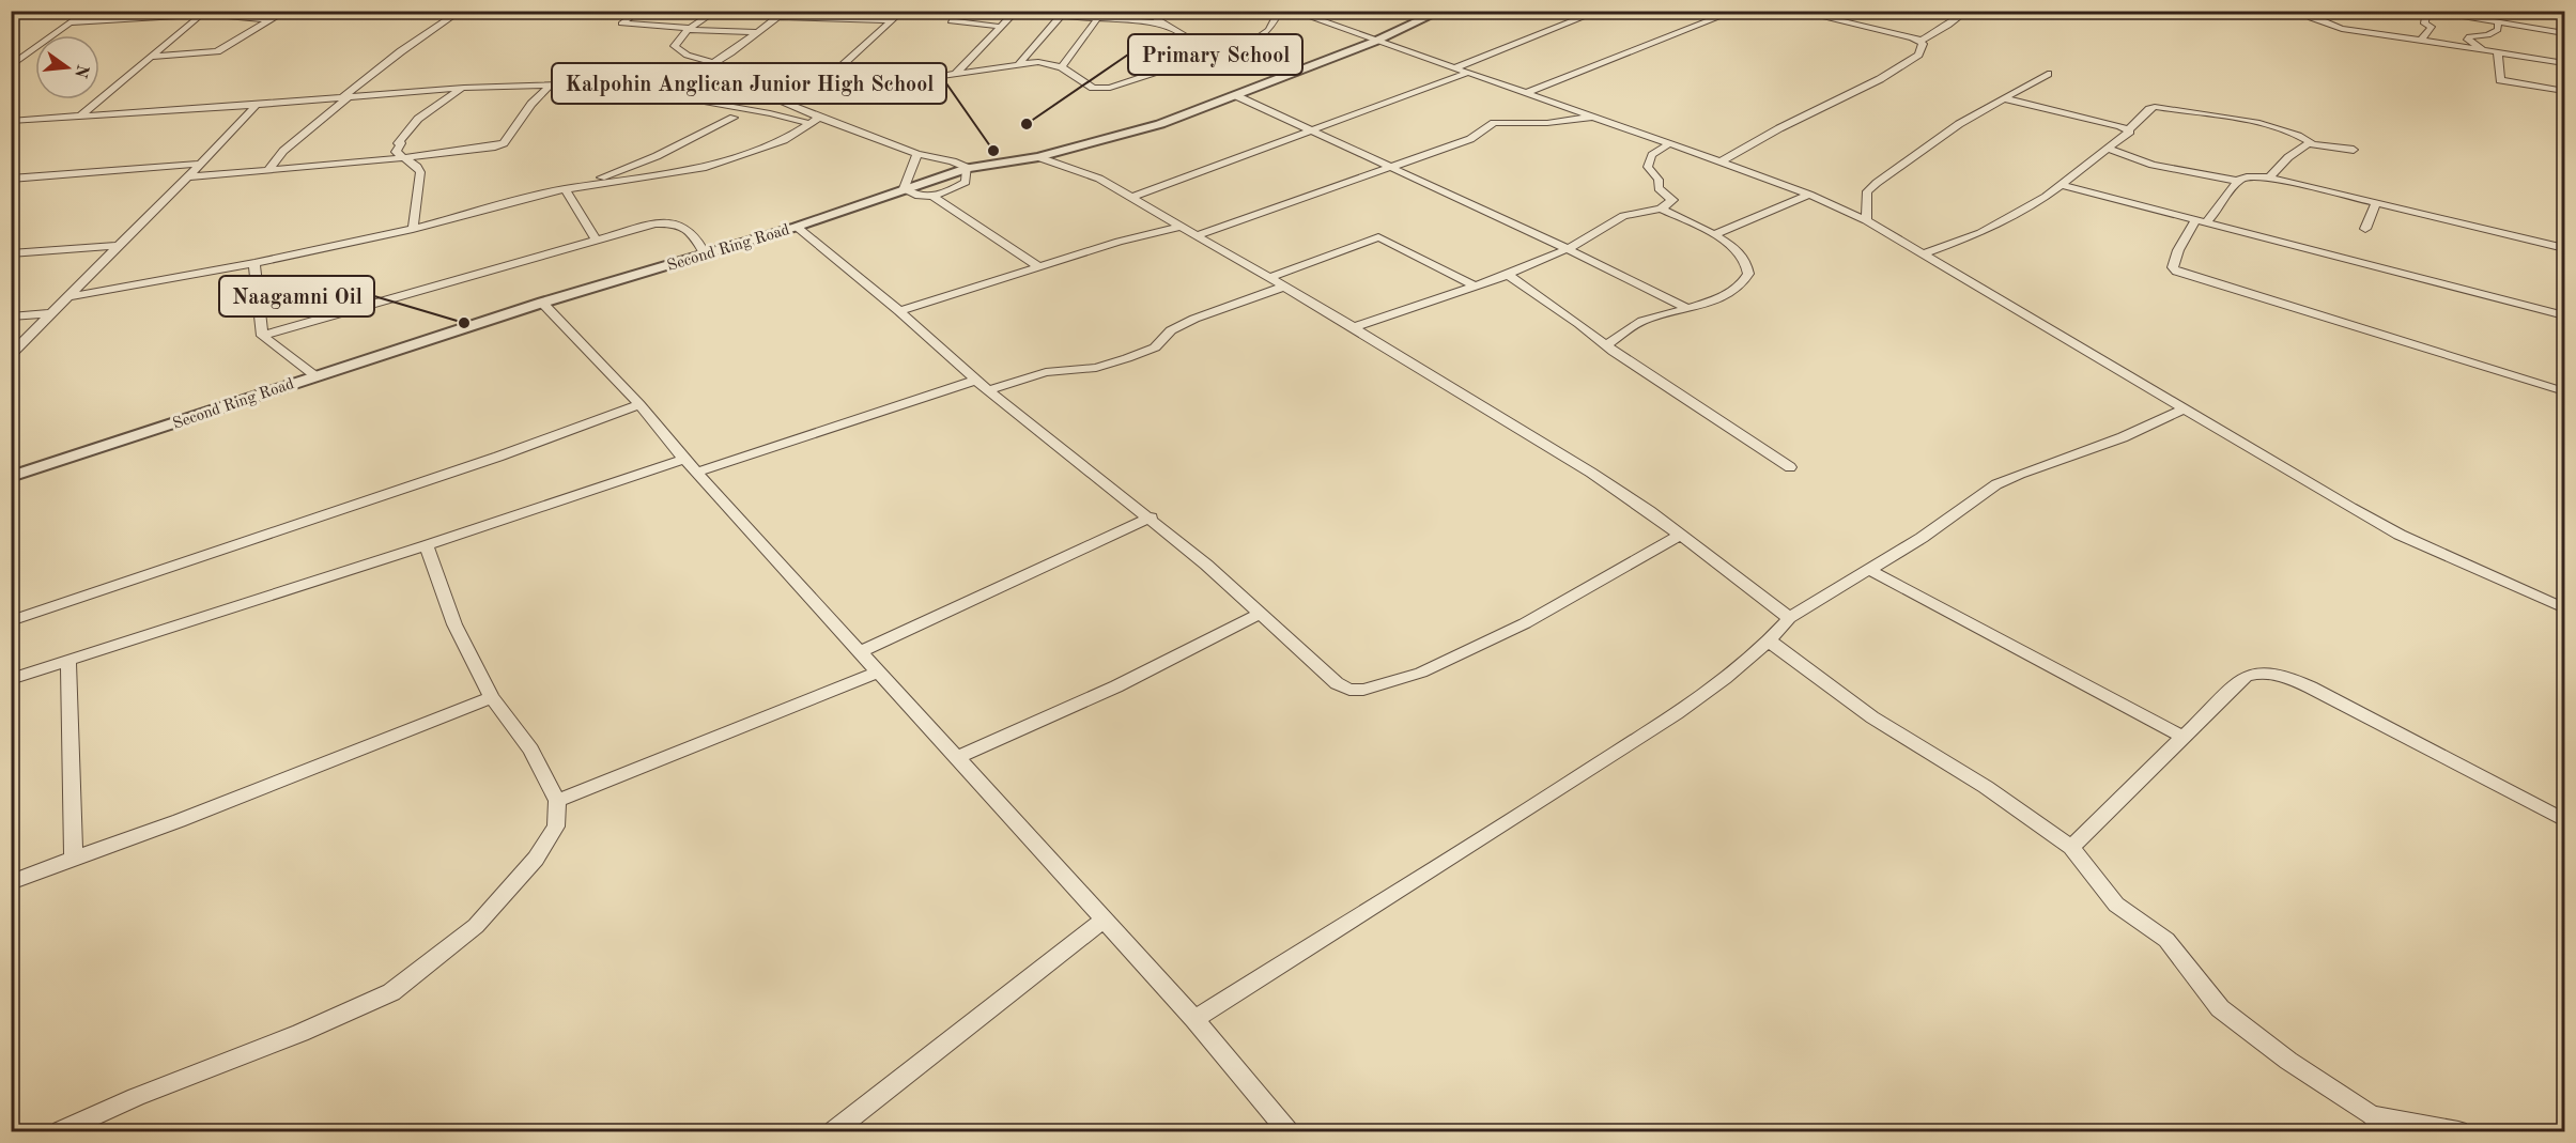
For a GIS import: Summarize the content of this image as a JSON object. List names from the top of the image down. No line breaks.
{"streets":{"street":["Second Ring Road"]},"places":["Primary School","Kalpohin Anglican Junior High School","Naagamni Oil"],"north":"right"}
